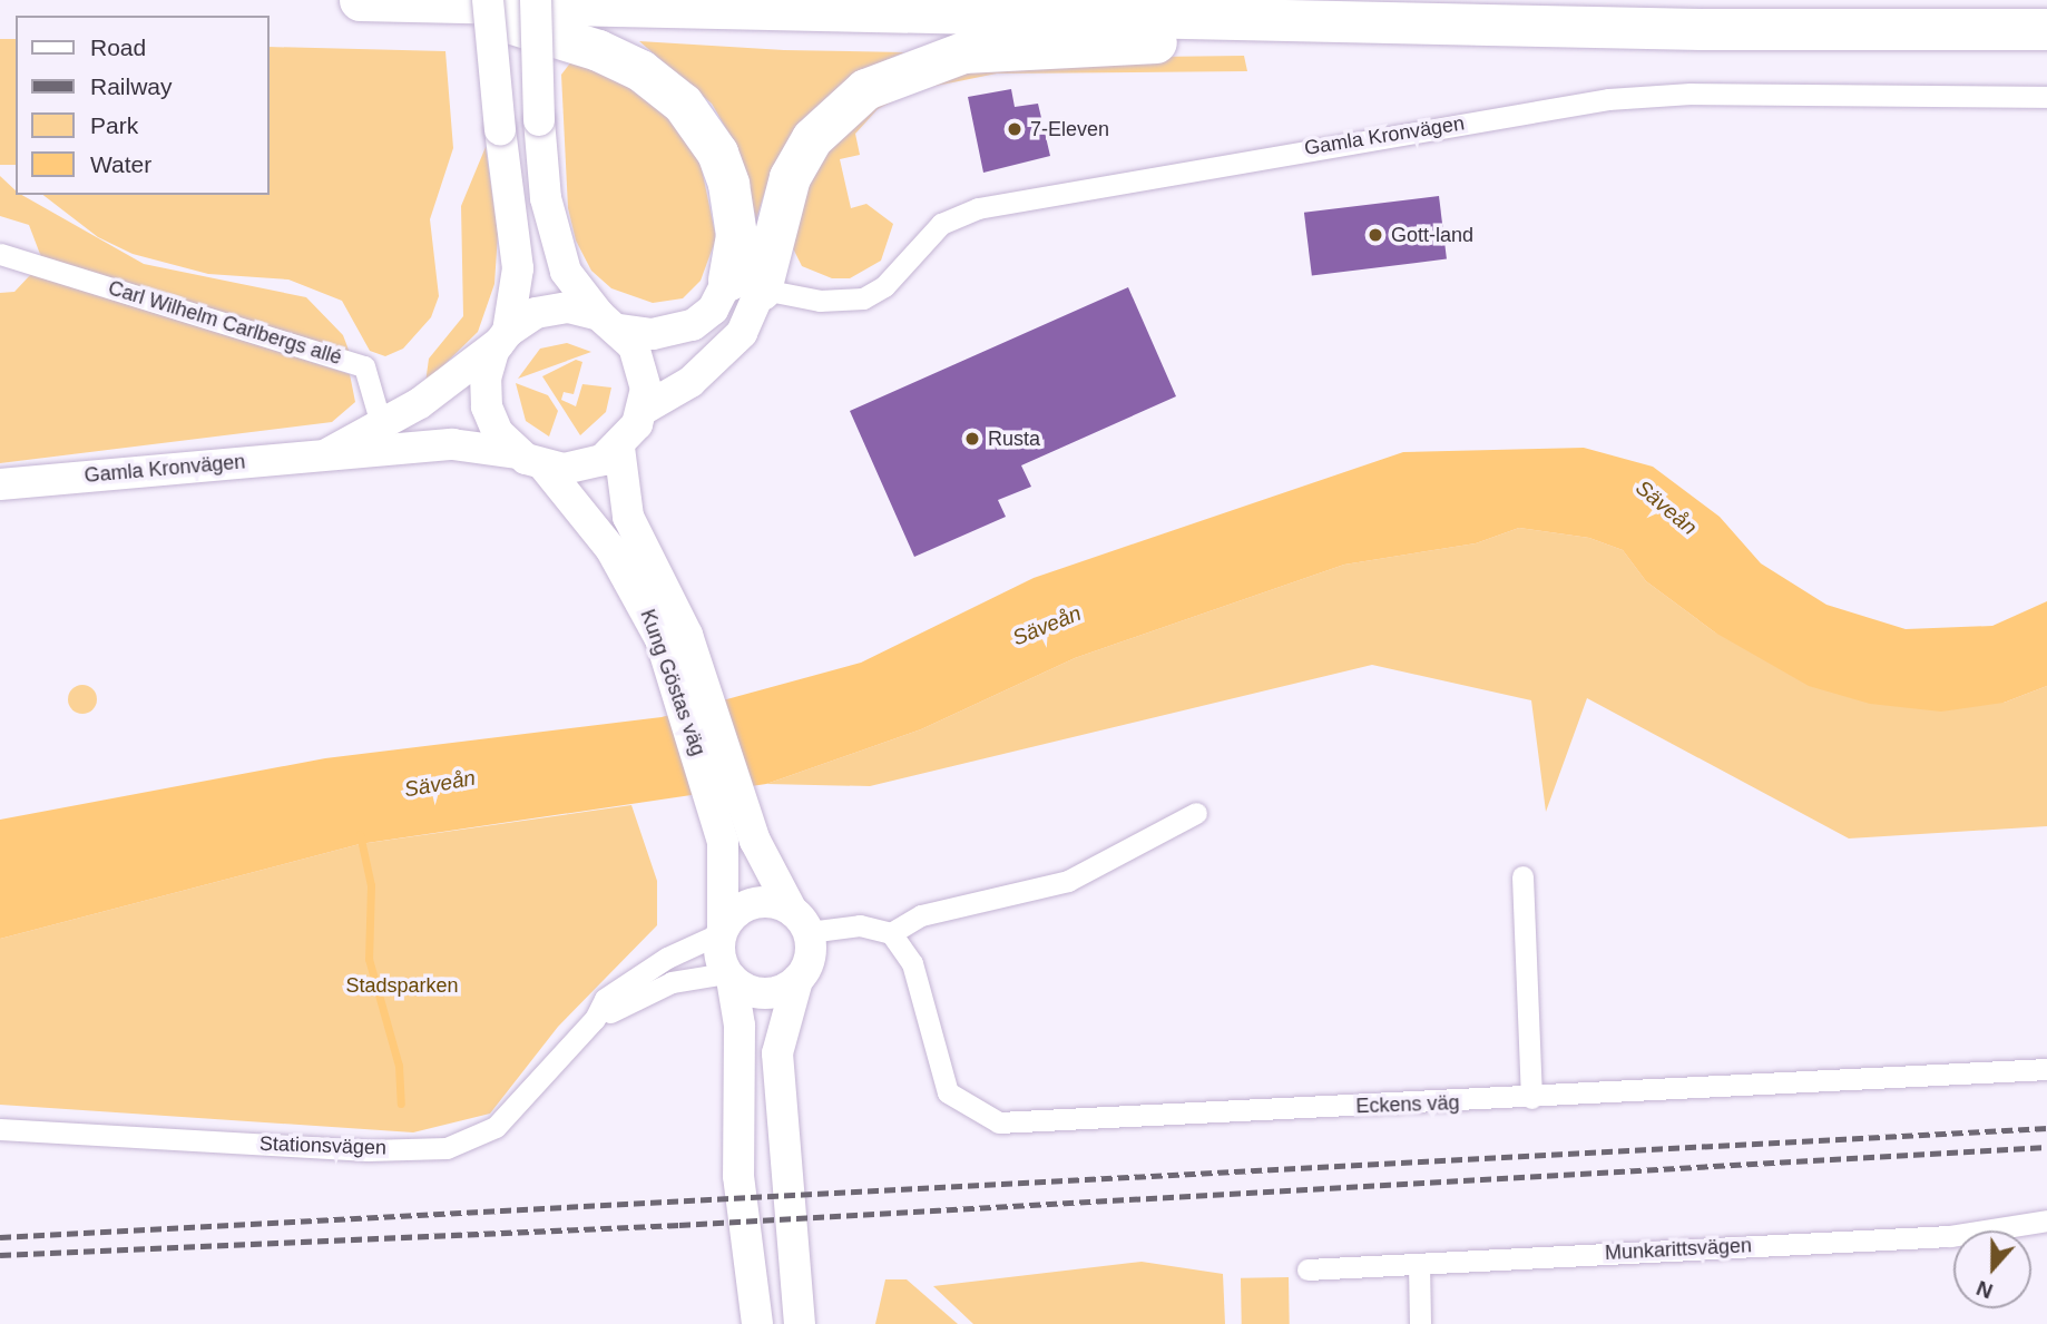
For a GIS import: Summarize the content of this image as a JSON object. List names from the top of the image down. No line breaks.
{"streets":{"main road":["Gamla Kronvägen","Kung Göstas väg"],"street":["Carl Wilhelm Carlbergs allé","Eckens väg","Stationsvägen","Munkarittsvägen"]},"crossings":[["Gamla Kronvägen","Carl Wilhelm Carlbergs allé"],["Gamla Kronvägen","Kung Göstas väg"],["Kung Göstas väg","Stationsvägen"]],"water":["Säveån"],"parks":["Stadsparken"],"places":["7-Eleven","Gott-land","Rusta"],"legend":["Road","Railway","Park","Water"],"north":"bottom"}
